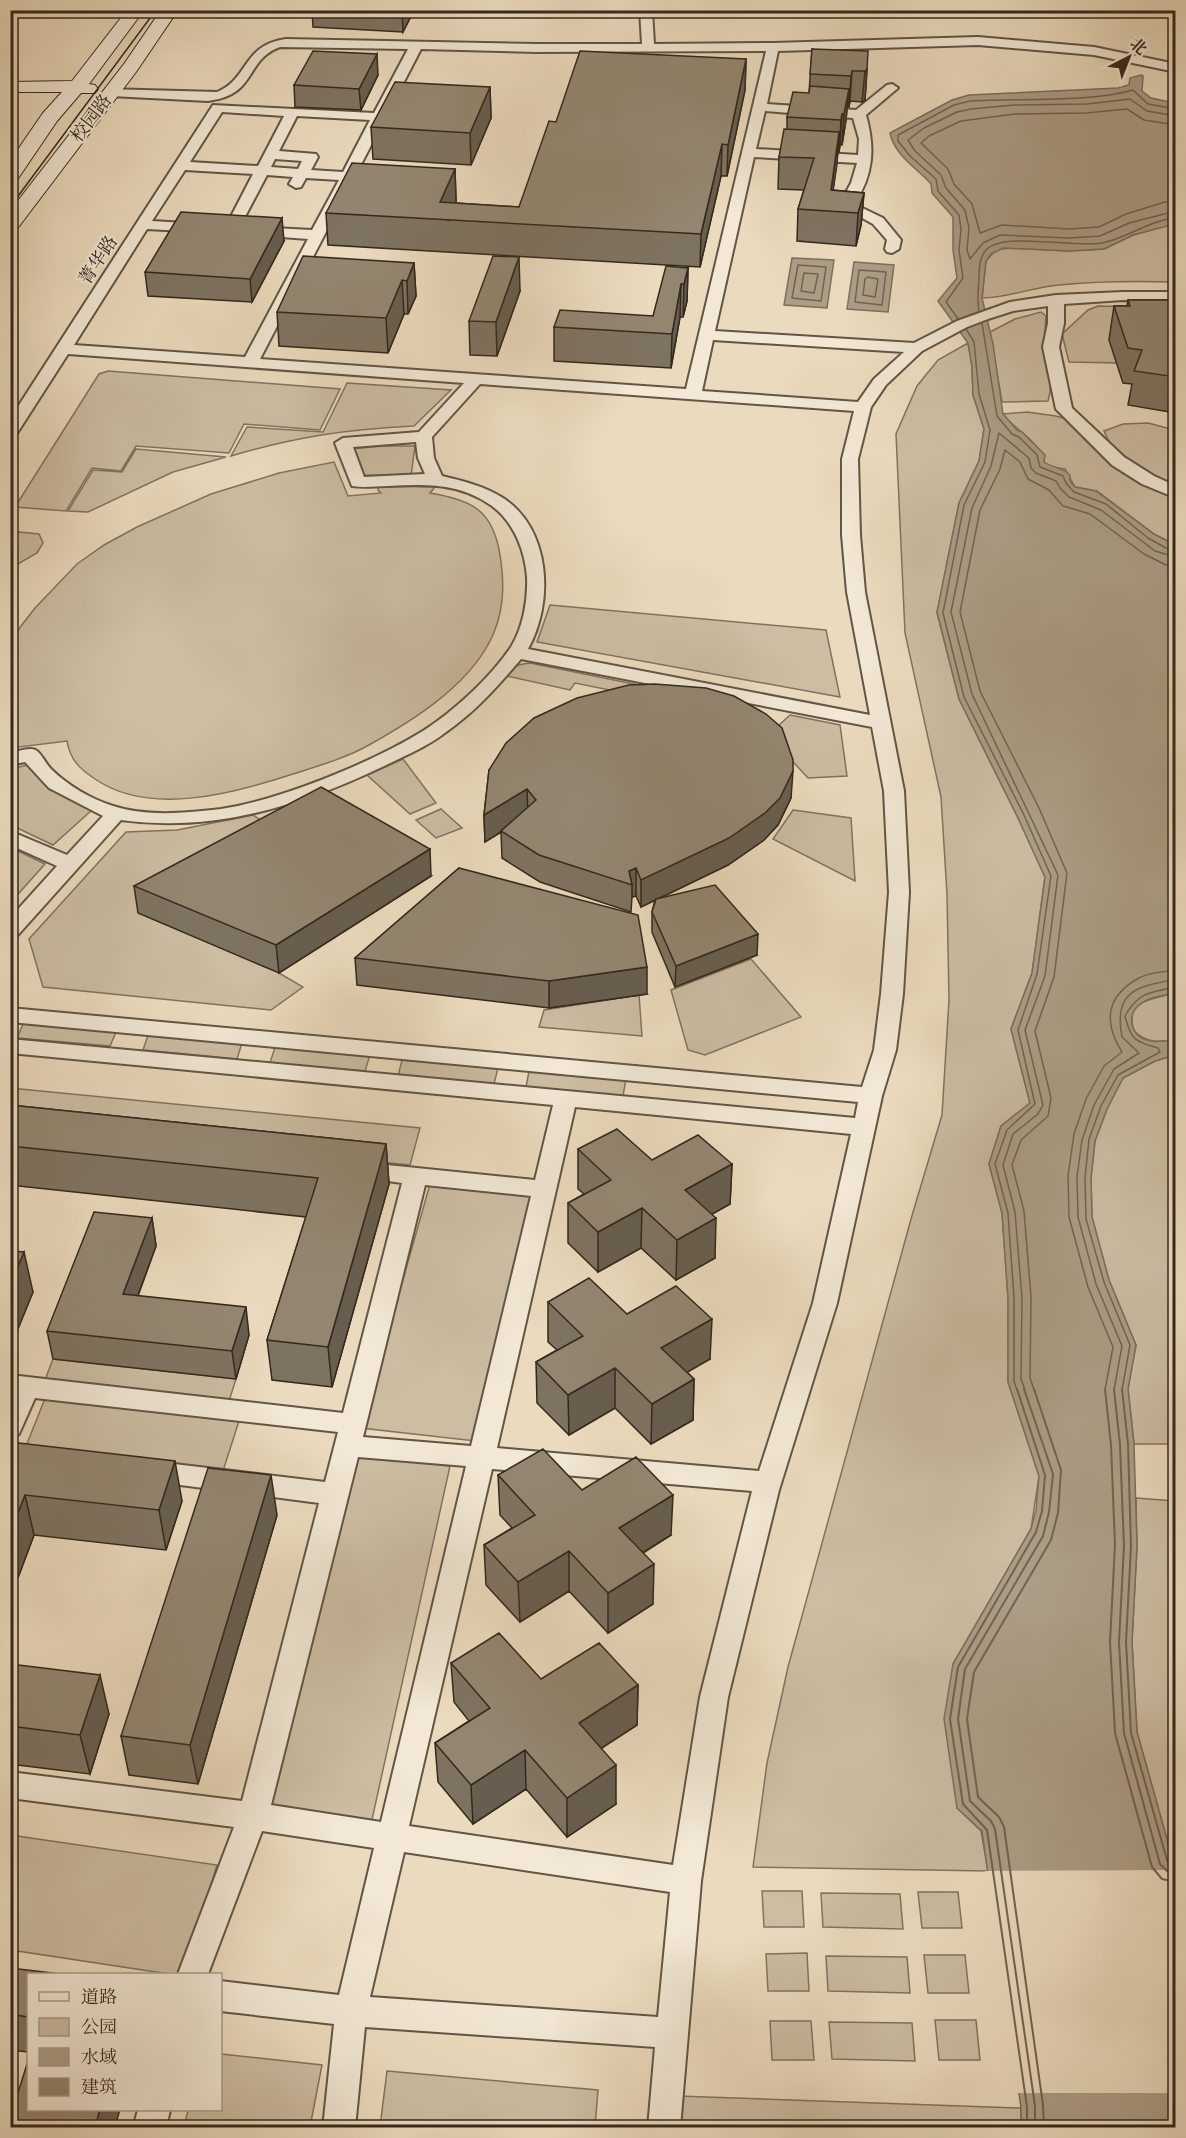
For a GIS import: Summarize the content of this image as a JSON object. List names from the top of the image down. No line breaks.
{"streets":{"street":["校园路","菁华路"]},"legend":["道路","公园","水域","建筑"],"north":"top right"}
